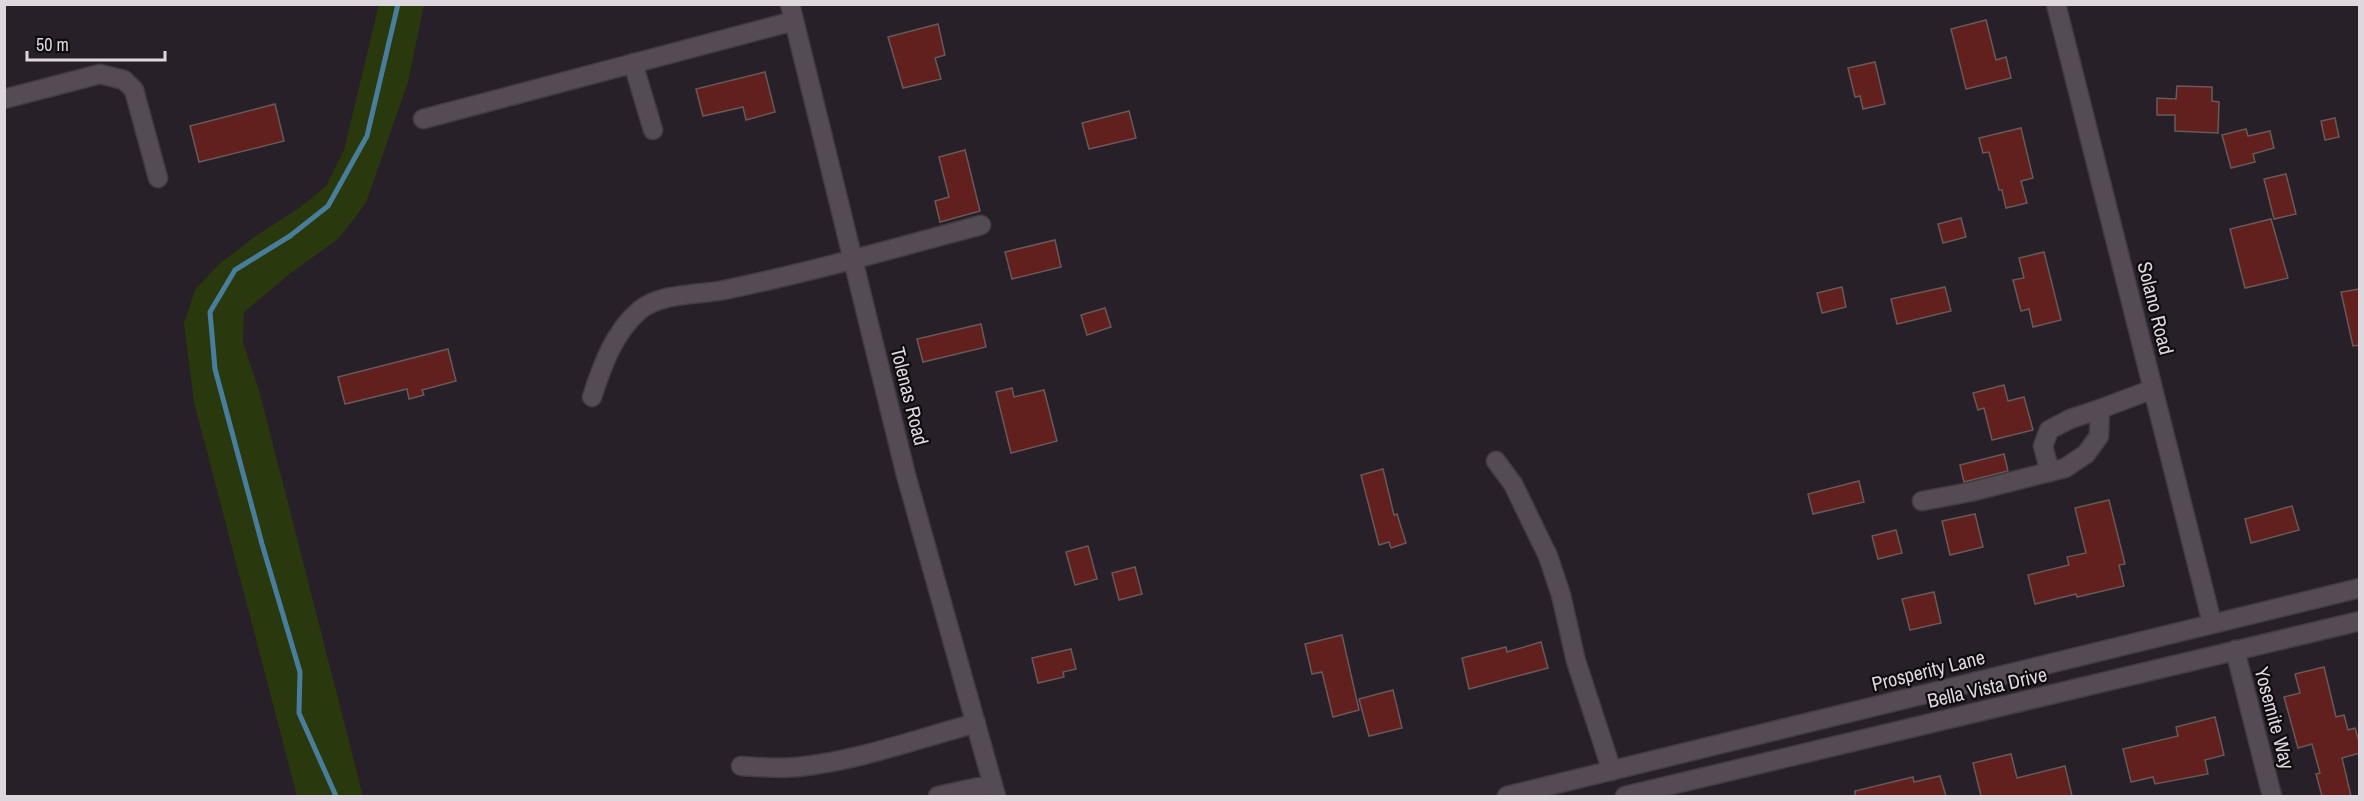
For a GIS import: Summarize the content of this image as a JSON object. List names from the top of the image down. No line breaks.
{"streets":{"street":["Solano Road","Tolenas Road","Prosperity Lane","Bella Vista Drive","Yosemite Way"]},"crossings":[["Solano Road","Prosperity Lane"],["Bella Vista Drive","Yosemite Way"]],"scale_bar":"50 m"}
